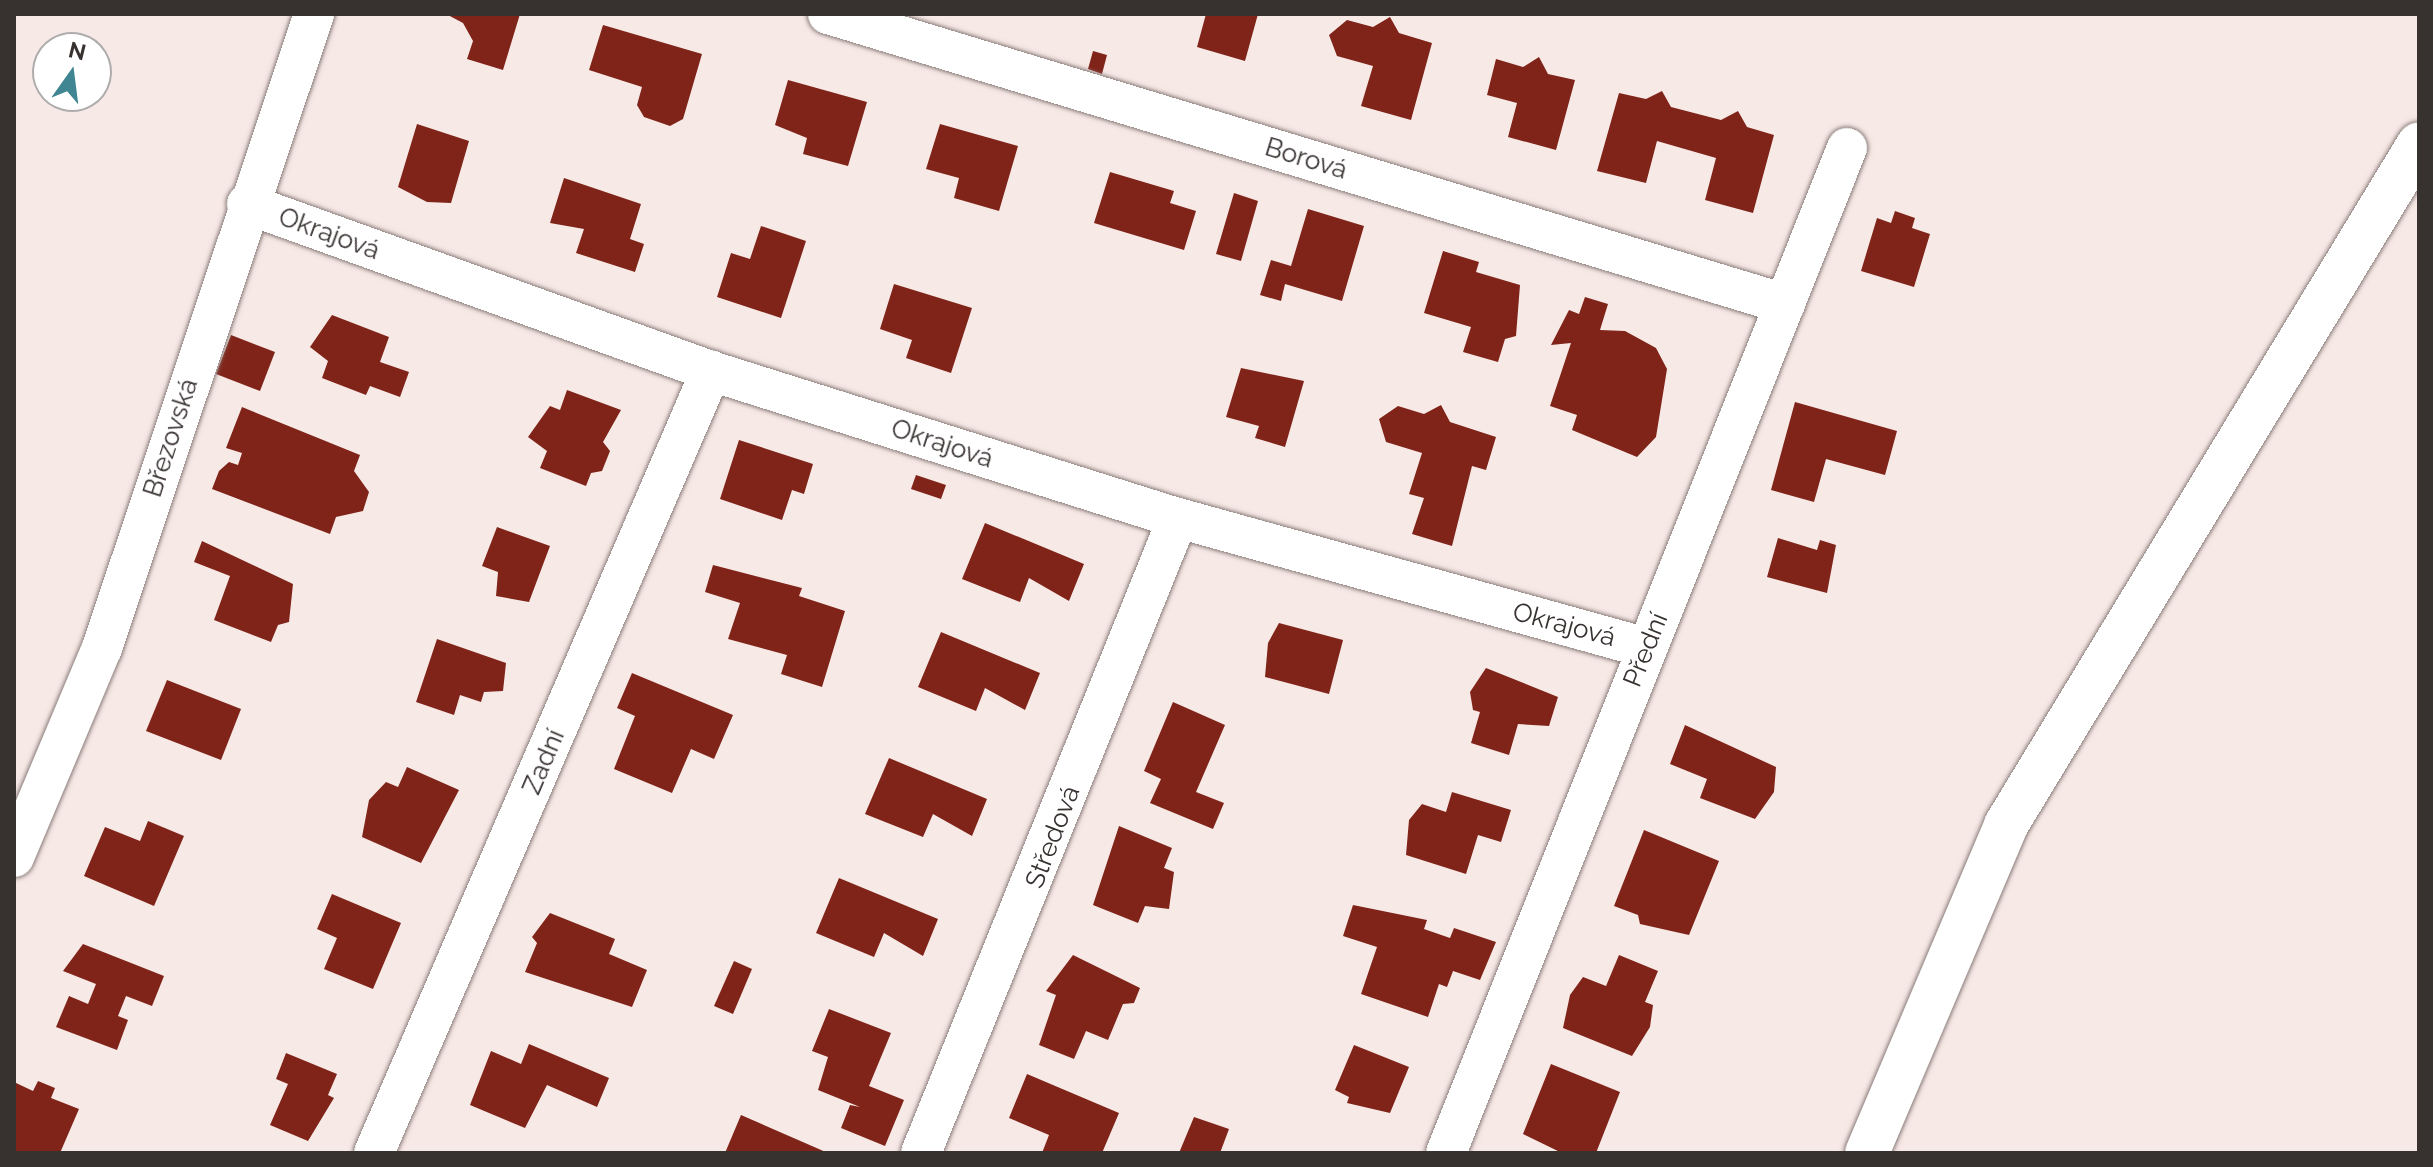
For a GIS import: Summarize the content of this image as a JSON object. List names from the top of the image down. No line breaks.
{"streets":{"street":["Borová","Okrajová","Březovská","Přední","Zadní","Středová"]},"crossings":[["Borová","Přední"],["Okrajová","Březovská"],["Okrajová","Přední"],["Okrajová","Zadní"],["Okrajová","Středová"]],"north":"top"}
